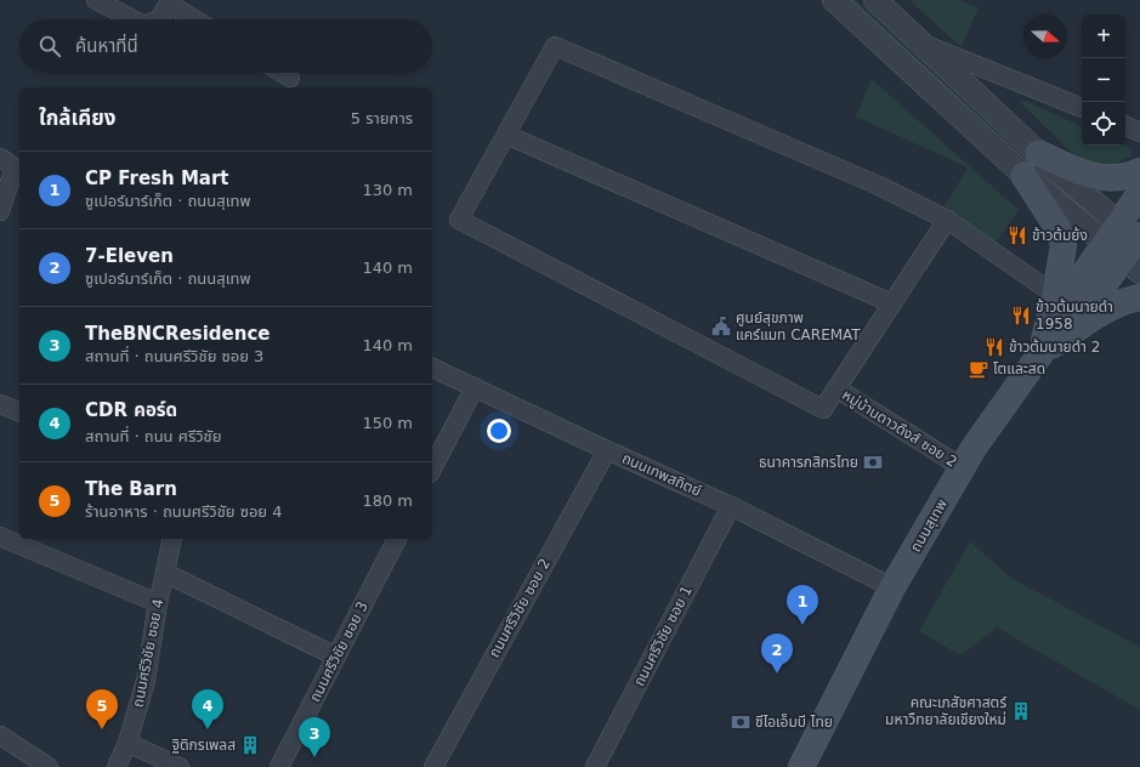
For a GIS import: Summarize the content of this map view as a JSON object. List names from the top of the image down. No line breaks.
{"streets":{"main road":["ถนนสุเทพ"],"street":["หมู่บ้านดาวดึงส์ ซอย 2","ถนนเทพสถิตย์","ถนนศรีวิชัย ซอย 2","ถนนศรีวิชัย ซอย 1","ถนนศรีวิชัย ซอย 3","ถนนศรีวิชัย ซอย 4"]},"crossings":[["หมู่บ้านดาวดึงส์ ซอย 2","ถนนสุเทพ"],["ถนนเทพสถิตย์","ถนนสุเทพ"],["ถนนเทพสถิตย์","ถนนศรีวิชัย ซอย 2"],["ถนนเทพสถิตย์","ถนนศรีวิชัย ซอย 1"]],"places":{"restaurant":["ข้าวต้มย้ง","ข้าวต้มนายดำ 1958","ข้าวต้มนายดำ 2"],"public building":["ศูนย์สุขภาพ แคร์แมท CAREMAT"],"cafe":["โตและสด"],"bank":["ธนาคารกสิกรไทย","ซีไอเอ็มบี ไทย"],"building":["คณะเภสัชศาสตร์ มหาวืทยาลัยเชียงใหม่","ฐิติกรเพลส"]},"north":"right","page":{"map_buttons":["+","−"],"search":"ค้นหาที่นี่","heading":["ใกล้เคียง","5 รายการ"],"list":[{"mark":"1","name":"CP Fresh Mart","note":"ซูเปอร์มาร์เก็ต · ถนนสุเทพ","value":"130 m"},{"mark":"2","name":"7-Eleven","note":"ซูเปอร์มาร์เก็ต · ถนนสุเทพ","value":"140 m"},{"mark":"3","name":"TheBNCResidence","note":"สถานที่ · ถนนศรีวิชัย ซอย 3","value":"140 m"},{"mark":"4","name":"CDR คอร์ด","note":"สถานที่ · ถนน ศรีวิชัย","value":"150 m"},{"mark":"5","name":"The Barn","note":"ร้านอาหาร · ถนนศรีวิชัย ซอย 4","value":"180 m"}],"pins":["1","2","4","5","3"]}}
